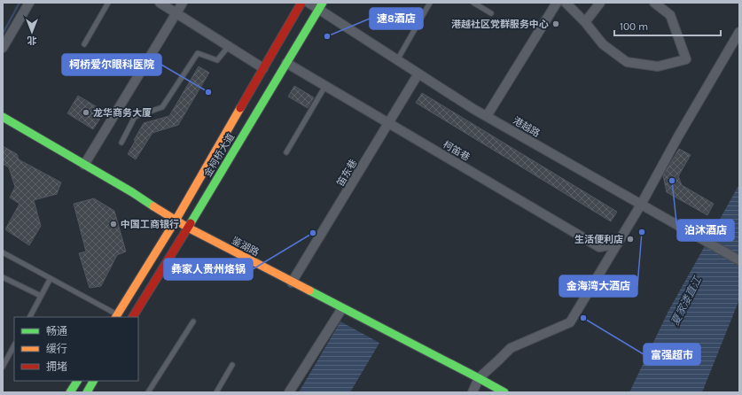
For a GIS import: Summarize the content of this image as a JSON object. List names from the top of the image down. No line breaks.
{"streets":{"main road":["金柯桥大道","鉴湖路"],"street":["港越路","柯笛巷","笛东巷"]},"crossings":[["港越路","金柯桥大道"],["港越路","笛东巷"],["柯笛巷","金柯桥大道"],["柯笛巷","笛东巷"],["金柯桥大道","鉴湖路"],["笛东巷","鉴湖路"]],"water":["夏家溇直江"],"places":["港越社区党群服务中心","速8酒店","柯桥爱尔眼科医院","龙华商务大厦","泊沐酒店","中国工商银行","金海湾大酒店","彝家人贵州烙锅","生活便利店","富强超市"],"legend":["畅通","缓行","拥堵"],"scale_bar":"100 m","north":"bottom"}
